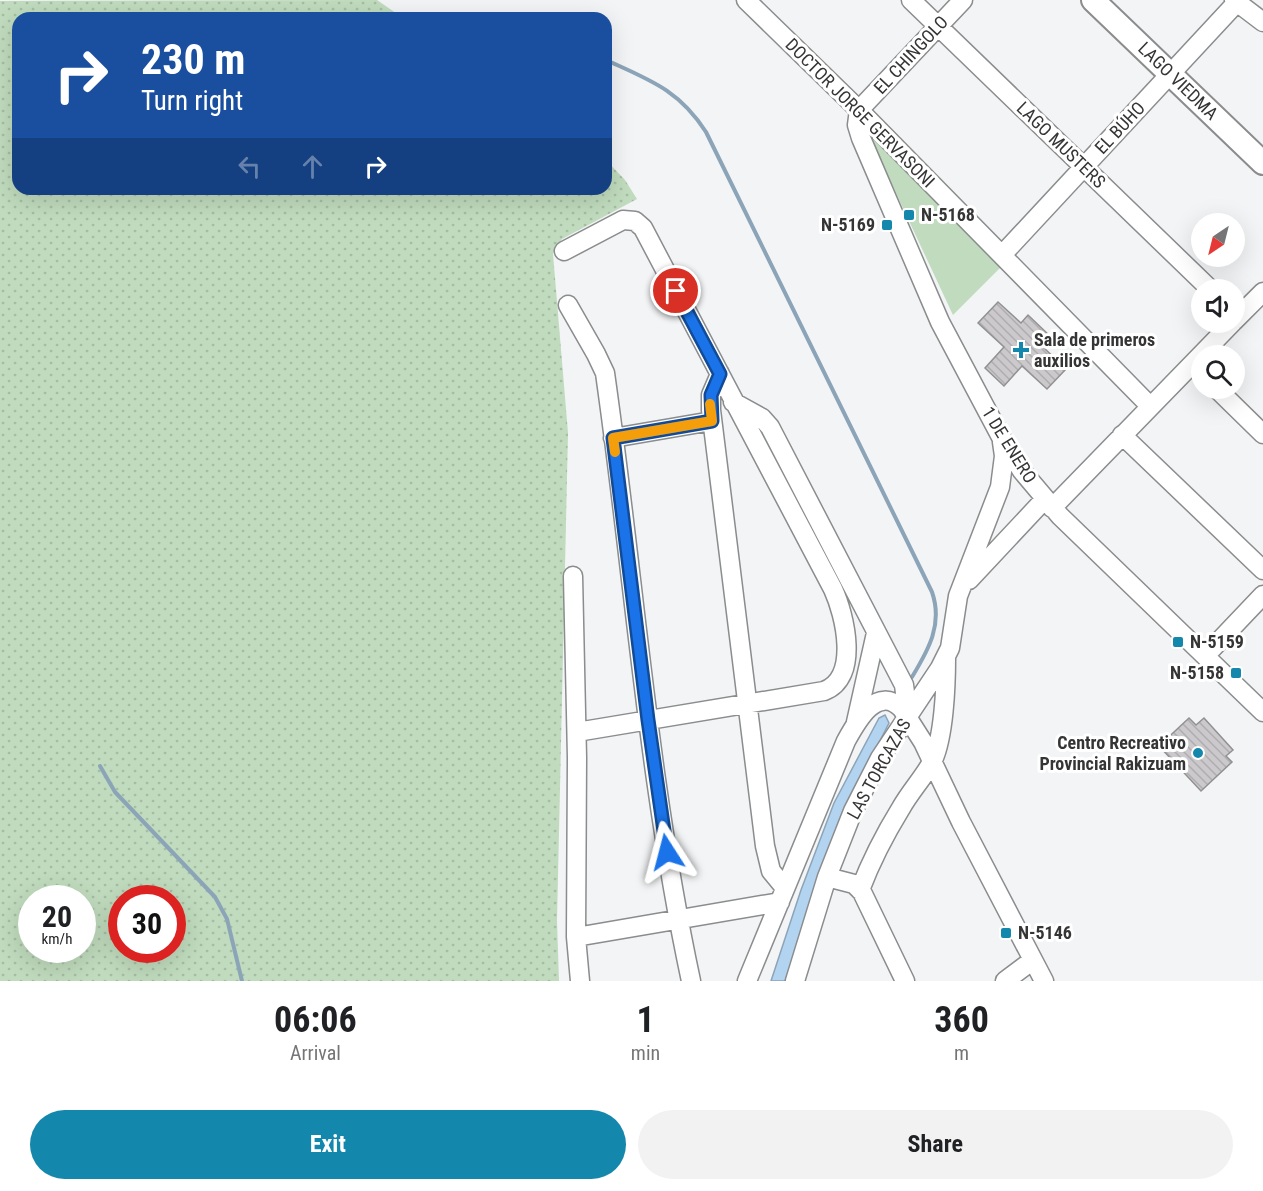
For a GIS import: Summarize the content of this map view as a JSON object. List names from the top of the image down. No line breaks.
{"streets":{"main road":["LAGO VIEDMA"],"street":["EL CHINGOLO","DOCTOR JORGE GERVASONI","EL BÚHO","LAGO MUSTERS","1 DE ENERO","LAS TORCAZAS"]},"crossings":[["EL CHINGOLO","DOCTOR JORGE GERVASONI"],["EL CHINGOLO","LAGO MUSTERS"],["EL CHINGOLO","1 DE ENERO"],["LAGO VIEDMA","EL BÚHO"],["DOCTOR JORGE GERVASONI","EL BÚHO"],["DOCTOR JORGE GERVASONI","1 DE ENERO"],["DOCTOR JORGE GERVASONI","LAS TORCAZAS"],["EL BÚHO","LAGO MUSTERS"],["1 DE ENERO","LAS TORCAZAS"]],"places":{"transit":["N-5168","N-5169","N-5159","N-5158","N-5146"],"health":["Sala de primeros auxilios"],"other":["Centro Recreativo Provincial Rakizuam"]},"north":"bottom left","page":{"turn":["230 m","Turn right"],"speed":"20 km/h","limit":"30","eta":["06:06","Arrival","1","min","360","m"],"buttons":["Exit","Share"]}}
